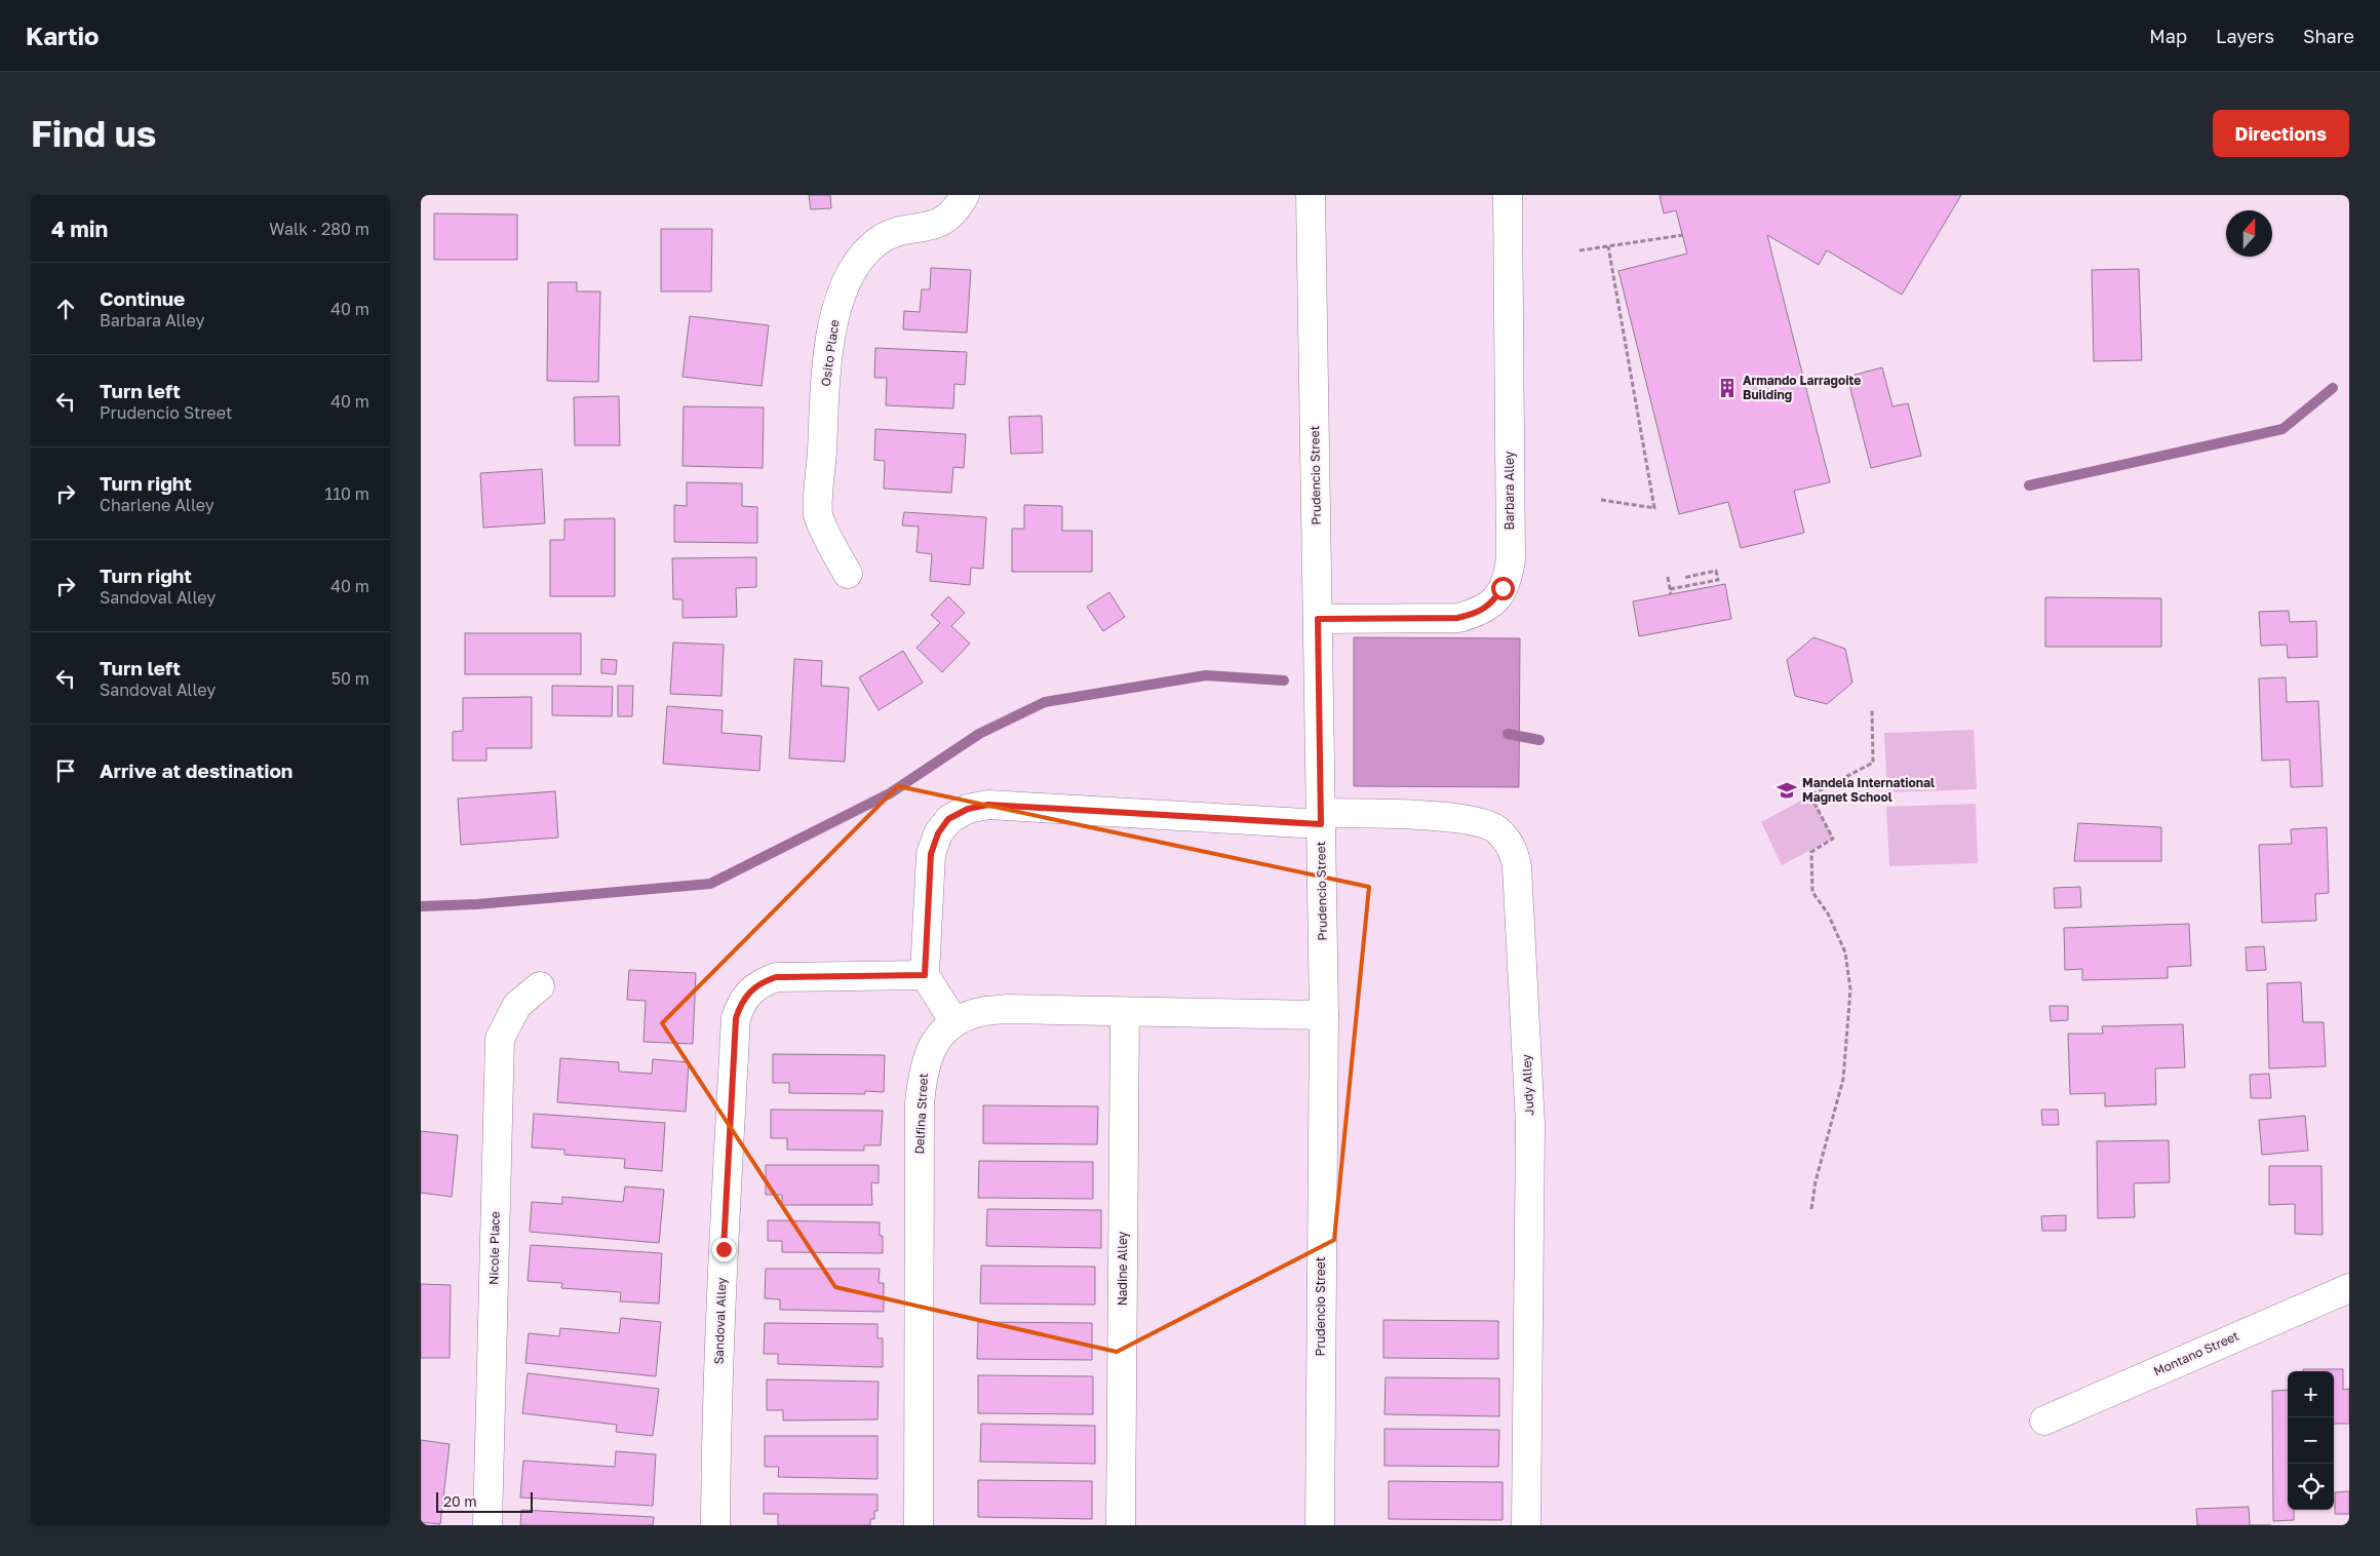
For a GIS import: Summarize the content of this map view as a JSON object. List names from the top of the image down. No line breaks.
{"streets":{"street":["Osito Place","Prudencio Street","Barbara Alley","Judy Alley","Delfina Street","Nicole Place","Nadine Alley","Sandoval Alley","Montano Street"]},"crossings":[["Prudencio Street","Barbara Alley"],["Prudencio Street","Judy Alley"],["Prudencio Street","Delfina Street"],["Judy Alley","Sandoval Alley"],["Delfina Street","Nadine Alley"]],"places":{"building":["Armando Larragoite Building"],"school or university":["Mandela International Magnet School"]},"scale_bar":"20 m","north":"top","page":{"header":"Kartio","nav":["Map","Layers","Share"],"buttons":"Directions","title":"Find us","heading":["4 min","Walk · 280 m"],"list":[["Continue","Barbara Alley","40 m"],["Turn left","Prudencio Street","40 m"],["Turn right","Charlene Alley","110 m"],["Turn right","Sandoval Alley","40 m"],["Turn left","Sandoval Alley","50 m"],"Arrive at destination"],"map_buttons":["+","−"],"scale":"20 m"}}
